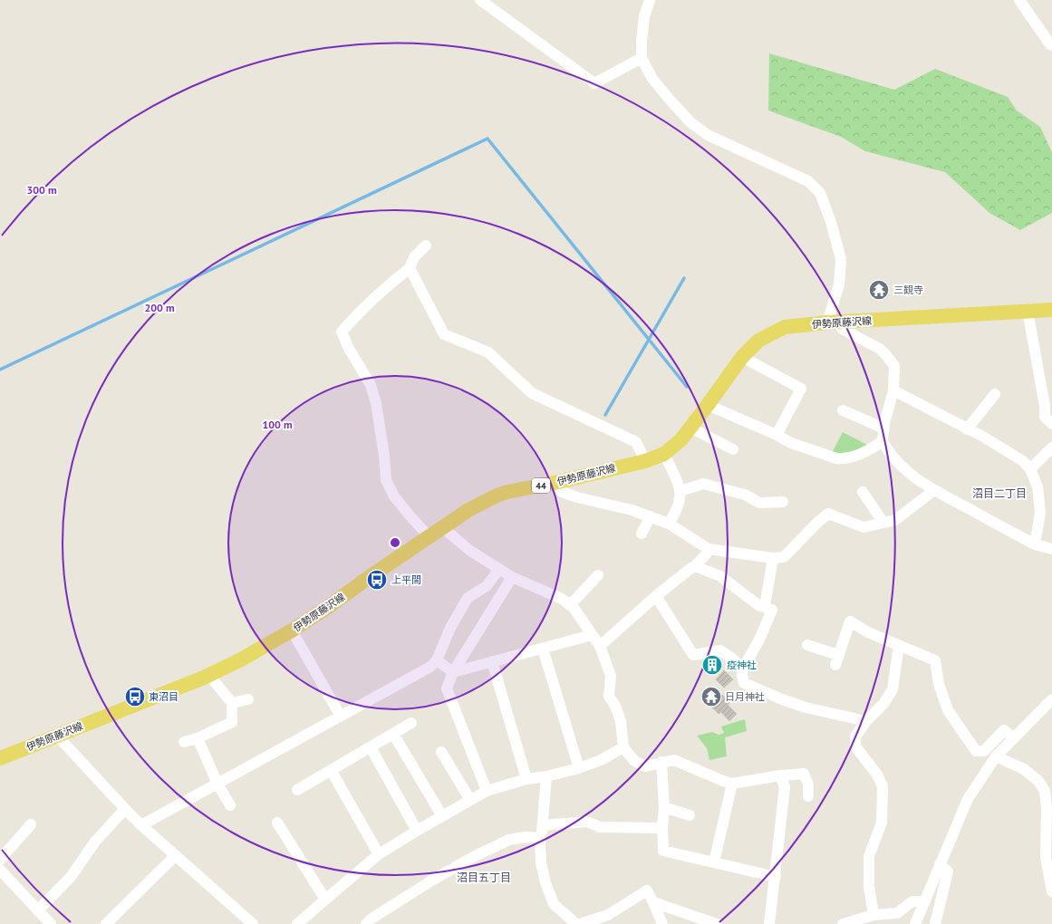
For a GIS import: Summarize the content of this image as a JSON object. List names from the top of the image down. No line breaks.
{"streets":{"main road":["伊勢原藤沢線","44"]},"districts":["沼目二丁目","沼目五丁目"],"places":{"temple":["三観寺","日月神社"],"bus stop":["上平間","東沼目"],"building":["疫神社"]},"rings":["300 m","200 m","100 m"]}
